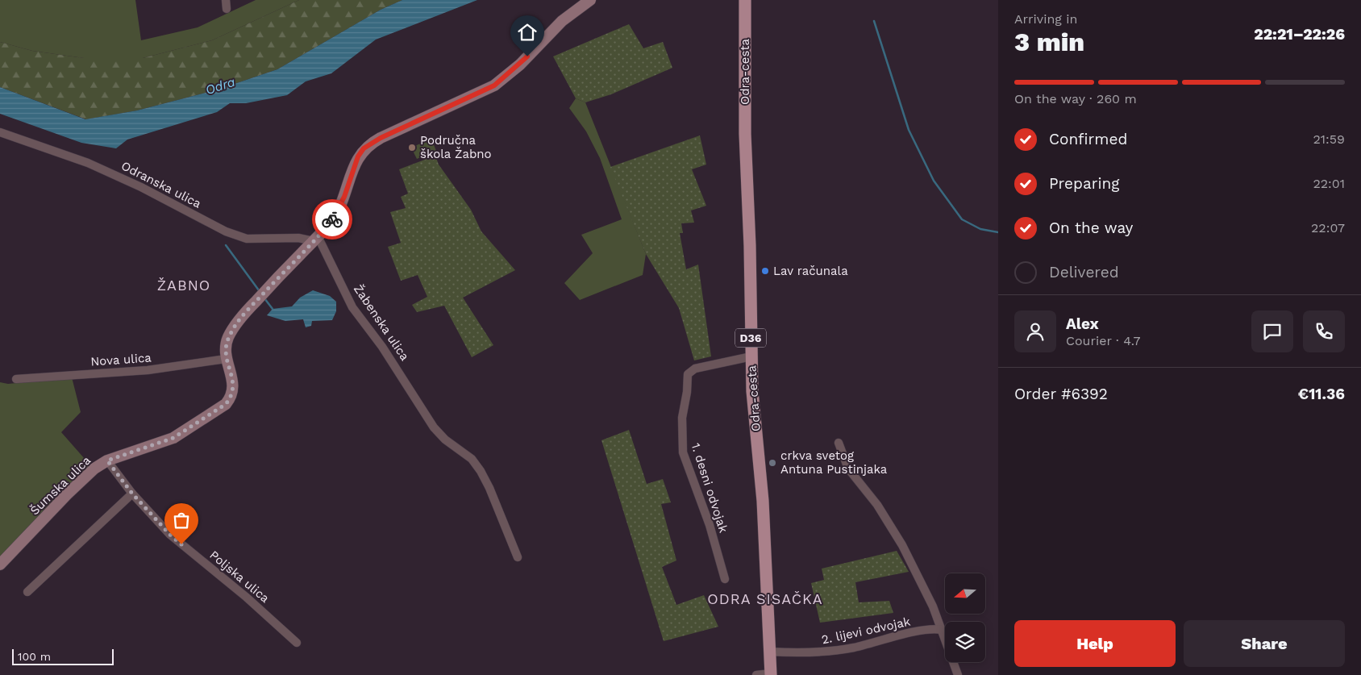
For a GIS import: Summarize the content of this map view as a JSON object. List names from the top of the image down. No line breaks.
{"streets":{"main road":["Odra-cesta","D36"],"street":["Odranska ulica","Žabenska ulica","Nova ulica","Šumska ulica","1. desni odvojak","Poljska ulica","2. lijevi odvojak"]},"crossings":[["Odra-cesta","1. desni odvojak"],["Odra-cesta","2. lijevi odvojak"],["Odranska ulica","Žabenska ulica"],["Odranska ulica","Šumska ulica"],["Žabenska ulica","Šumska ulica"],["Nova ulica","Šumska ulica"],["Šumska ulica","Poljska ulica"]],"districts":["ŽABNO","ODRA SISAČKA"],"water":["Odra"],"places":["Područna škola Žabno","Lav računala","crkva svetog Antuna Pustinjaka"],"scale_bar":"100 m","north":"left","page":{"heading":["3 min","Arriving in","22:21–22:26"],"panel":["Alex","Courier · 4.7","Order #6392","€11.36"],"bar":"On the way · 260 m","list":[["Confirmed","21:59"],["Preparing","22:01"],["On the way","22:07"],"Delivered"],"buttons":["Help","Share"],"scale":"100 m"}}
